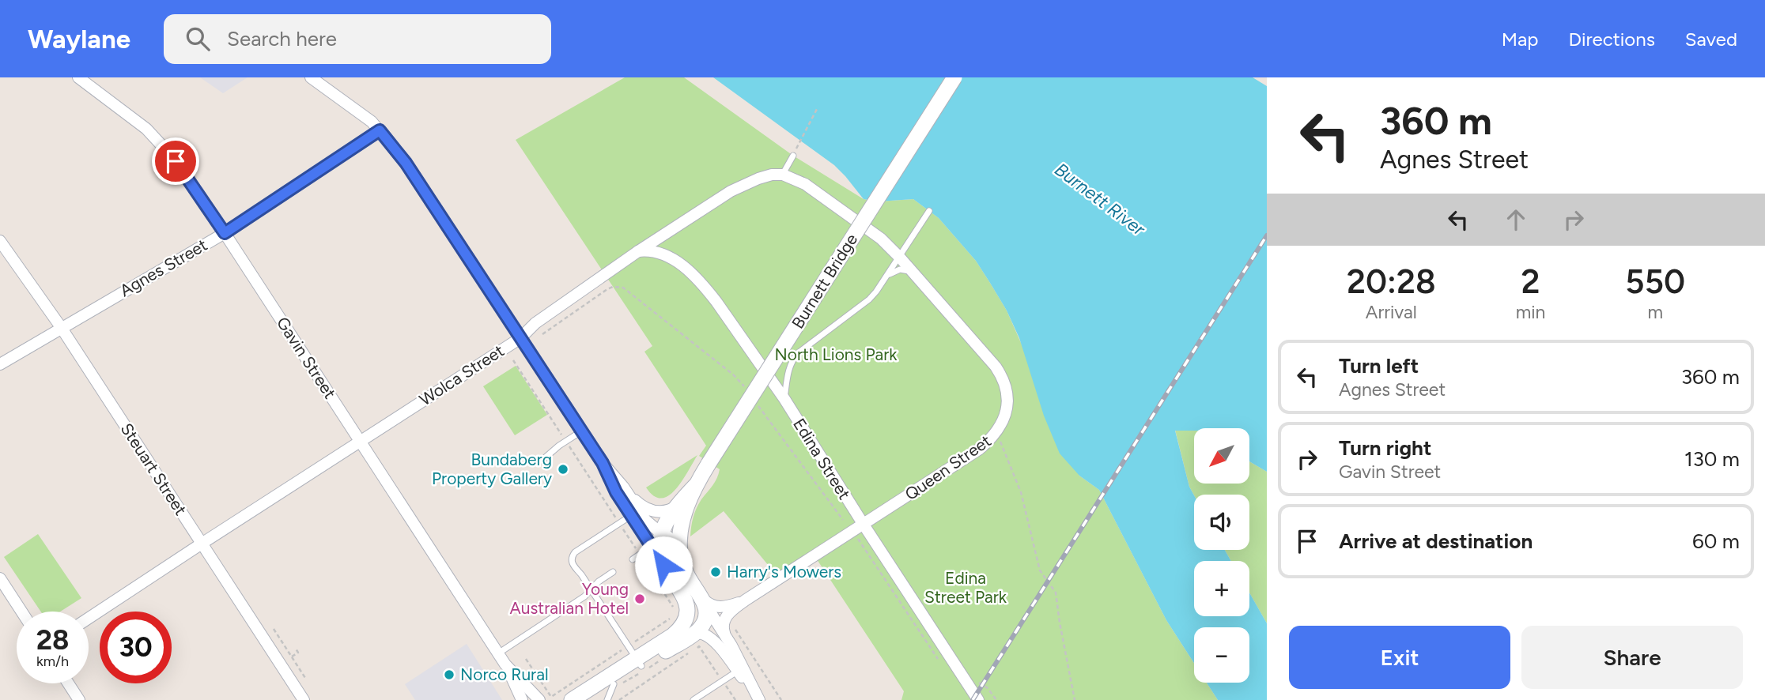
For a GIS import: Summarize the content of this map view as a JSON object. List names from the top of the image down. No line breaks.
{"streets":{"main road":["Burnett Bridge"],"street":["Agnes Street","Gavin Street","Wolca Street","Edina Street","Queen Street","Steuart Street"]},"crossings":[["Agnes Street","Gavin Street"],["Agnes Street","Steuart Street"],["Gavin Street","Wolca Street"],["Wolca Street","Edina Street"],["Wolca Street","Steuart Street"],["Edina Street","Queen Street"]],"water":["Burnett River"],"parks":["North Lions Park","Edina Street Park"],"places":["Bundaberg Property Gallery","Harry's Mowers","Young Australian Hotel","Norco Rural"],"north":"bottom left","page":{"header":"Waylane","search":"Search here","nav":["Map","Directions","Saved"],"turn":["360 m","Agnes Street"],"eta":["20:28","Arrival","2","min","550","m"],"list":[{"name":"Turn left","note":"Agnes Street","value":"360 m"},{"name":"Turn right","note":"Gavin Street","value":"130 m"},{"name":"Arrive at destination","value":"60 m"}],"map_buttons":["+","−"],"speed":"28 km/h","limit":"30","buttons":["Exit","Share"]}}
